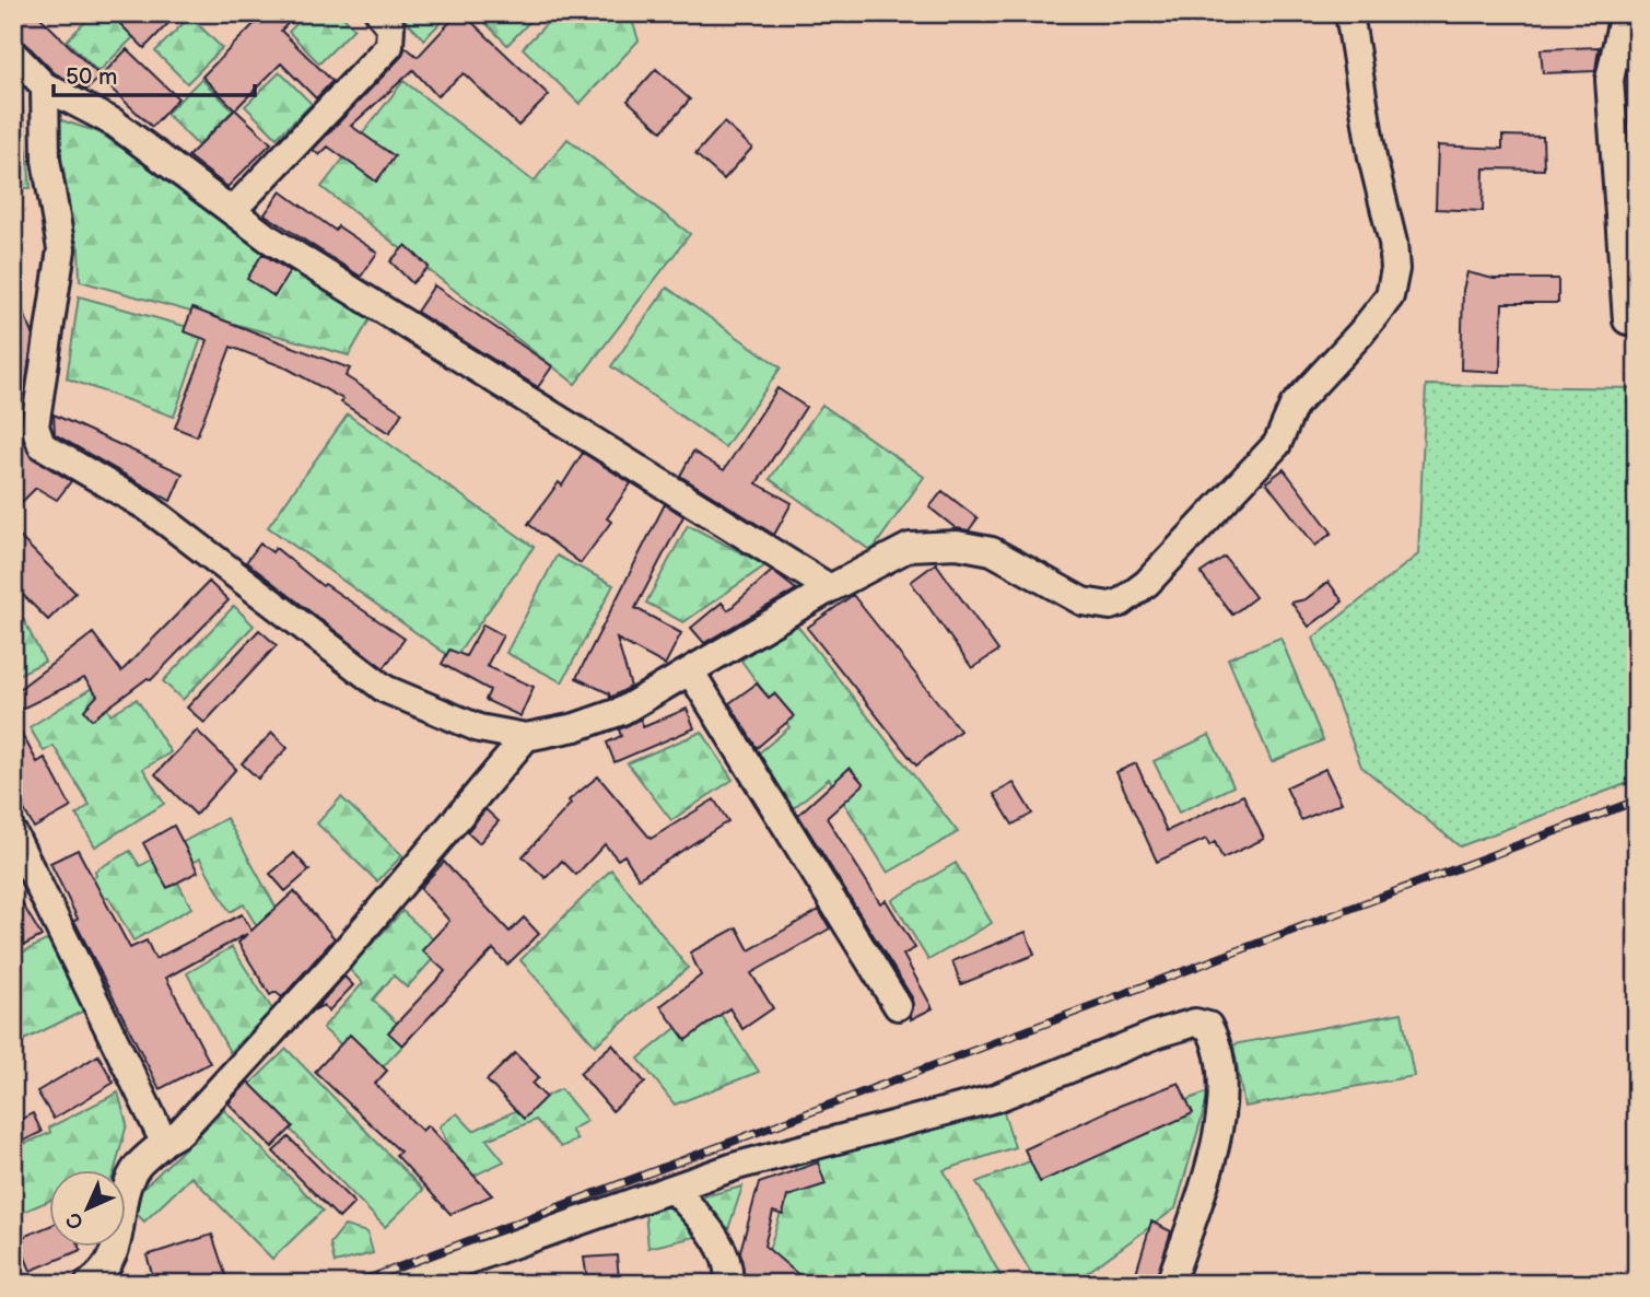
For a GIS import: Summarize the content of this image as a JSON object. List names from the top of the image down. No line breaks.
{"scale_bar":"50 m","north":"bottom left"}
